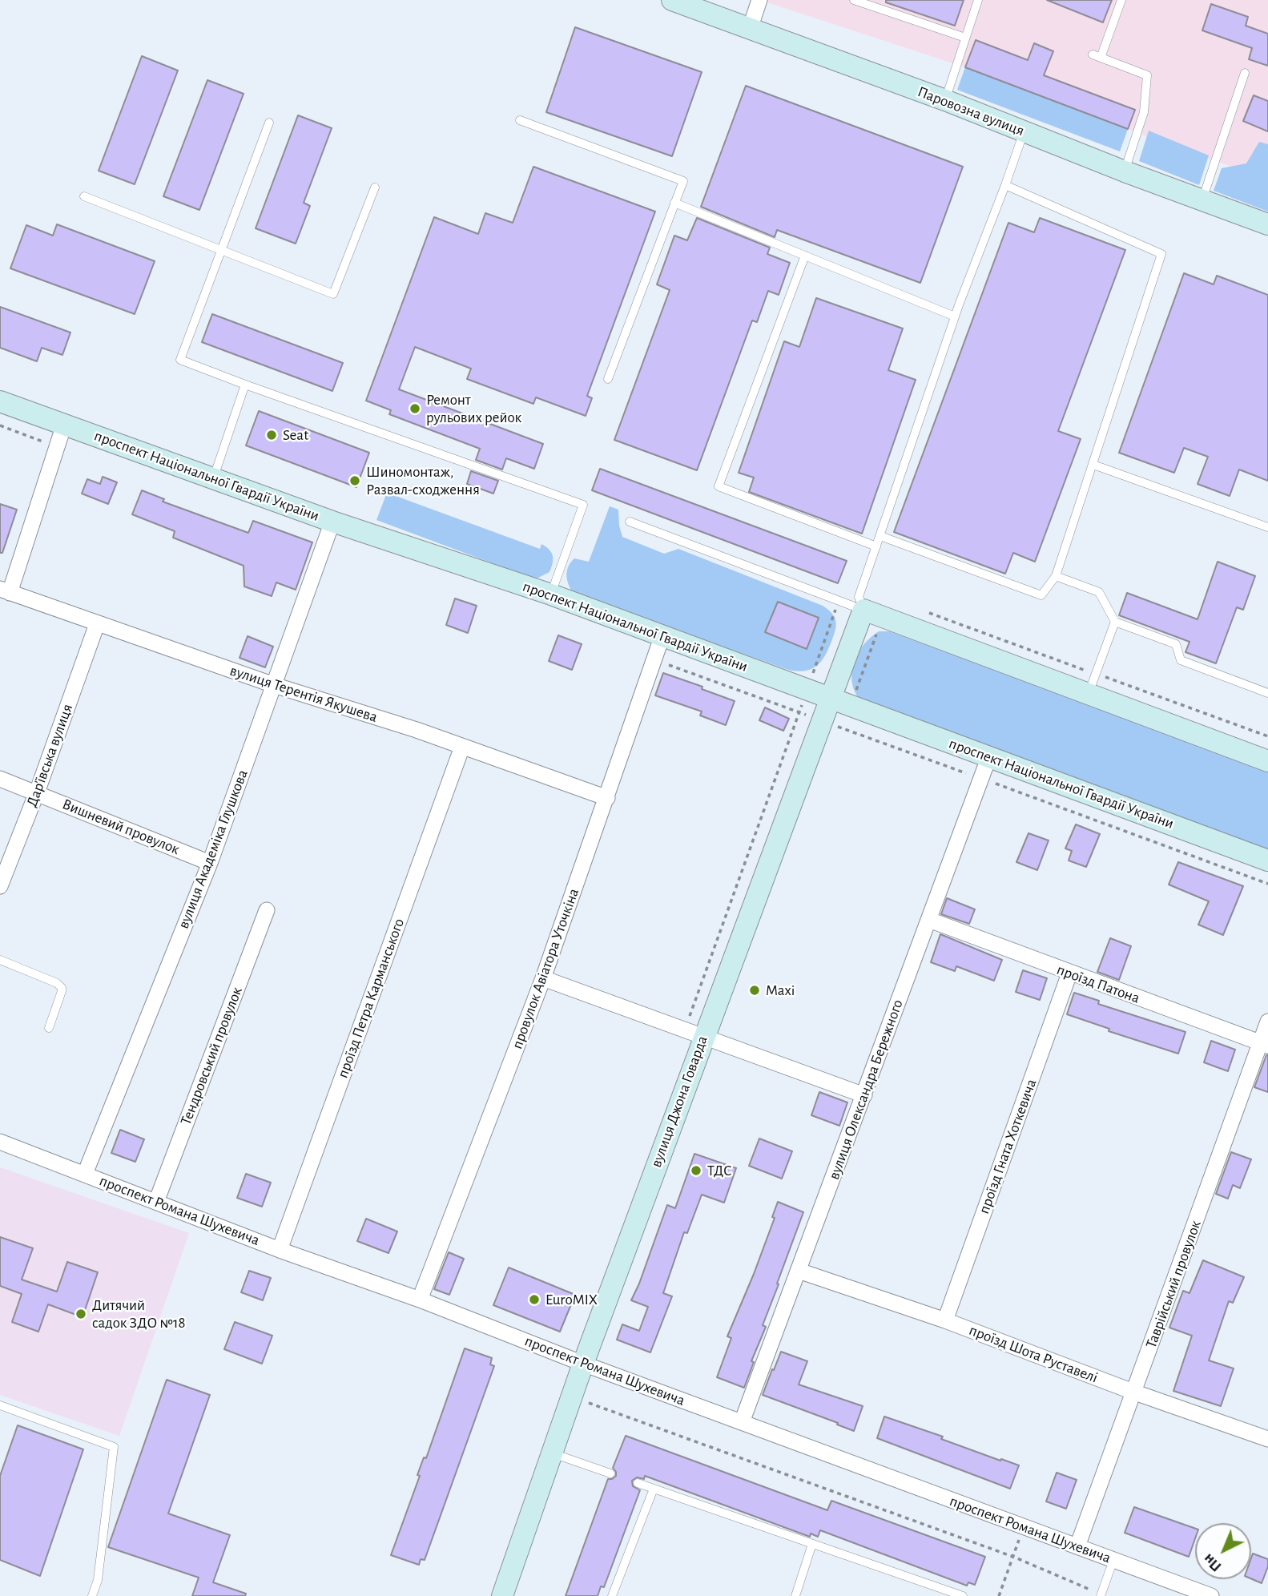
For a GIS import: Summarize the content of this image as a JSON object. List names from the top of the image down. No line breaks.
{"streets":{"street":["Паровозна вулиця","проспект Національної Гвардії України","вулиця Терентія Якушева","Дар'ївська вулиця","Вишневий провулок","вулиця Академіка Глушкова","провулок Авіатора Уточкіна","проїзд Патона","проїзд Петра Карманського","Тендровський провулок","вулиця Олександра Бережного","вулиця Джона Говарда","проїзд Гната Хоткевича","проспект Романа Шухевича","Таврійський провулок","проїзд Шота Руставелі"]},"crossings":[["проспект Національної Гвардії України","вулиця Академіка Глушкова"],["проспект Національної Гвардії України","провулок Авіатора Уточкіна"],["проспект Національної Гвардії України","вулиця Олександра Бережного"],["проспект Національної Гвардії України","вулиця Джона Говарда"],["вулиця Терентія Якушева","Дар'ївська вулиця"],["вулиця Терентія Якушева","вулиця Академіка Глушкова"],["вулиця Терентія Якушева","провулок Авіатора Уточкіна"],["вулиця Терентія Якушева","проїзд Петра Карманського"],["Дар'ївська вулиця","Вишневий провулок"],["Вишневий провулок","вулиця Академіка Глушкова"],["вулиця Академіка Глушкова","проспект Романа Шухевича"],["провулок Авіатора Уточкіна","проспект Романа Шухевича"],["проїзд Патона","вулиця Олександра Бережного"],["проїзд Патона","проїзд Гната Хоткевича"],["проїзд Патона","Таврійський провулок"],["проїзд Петра Карманського","проспект Романа Шухевича"],["Тендровський провулок","проспект Романа Шухевича"],["вулиця Олександра Бережного","проспект Романа Шухевича"],["вулиця Олександра Бережного","проїзд Шота Руставелі"],["вулиця Джона Говарда","проспект Романа Шухевича"],["проїзд Гната Хоткевича","проїзд Шота Руставелі"],["проспект Романа Шухевича","Таврійський провулок"],["Таврійський провулок","проїзд Шота Руставелі"]],"places":["Ремонт рульових рейок","Seat","Шиномонтаж, Развал-сходження","Maxi","ТДС","EuroMIX","Дитячий садок ЗДО №18"],"north":"bottom left"}
